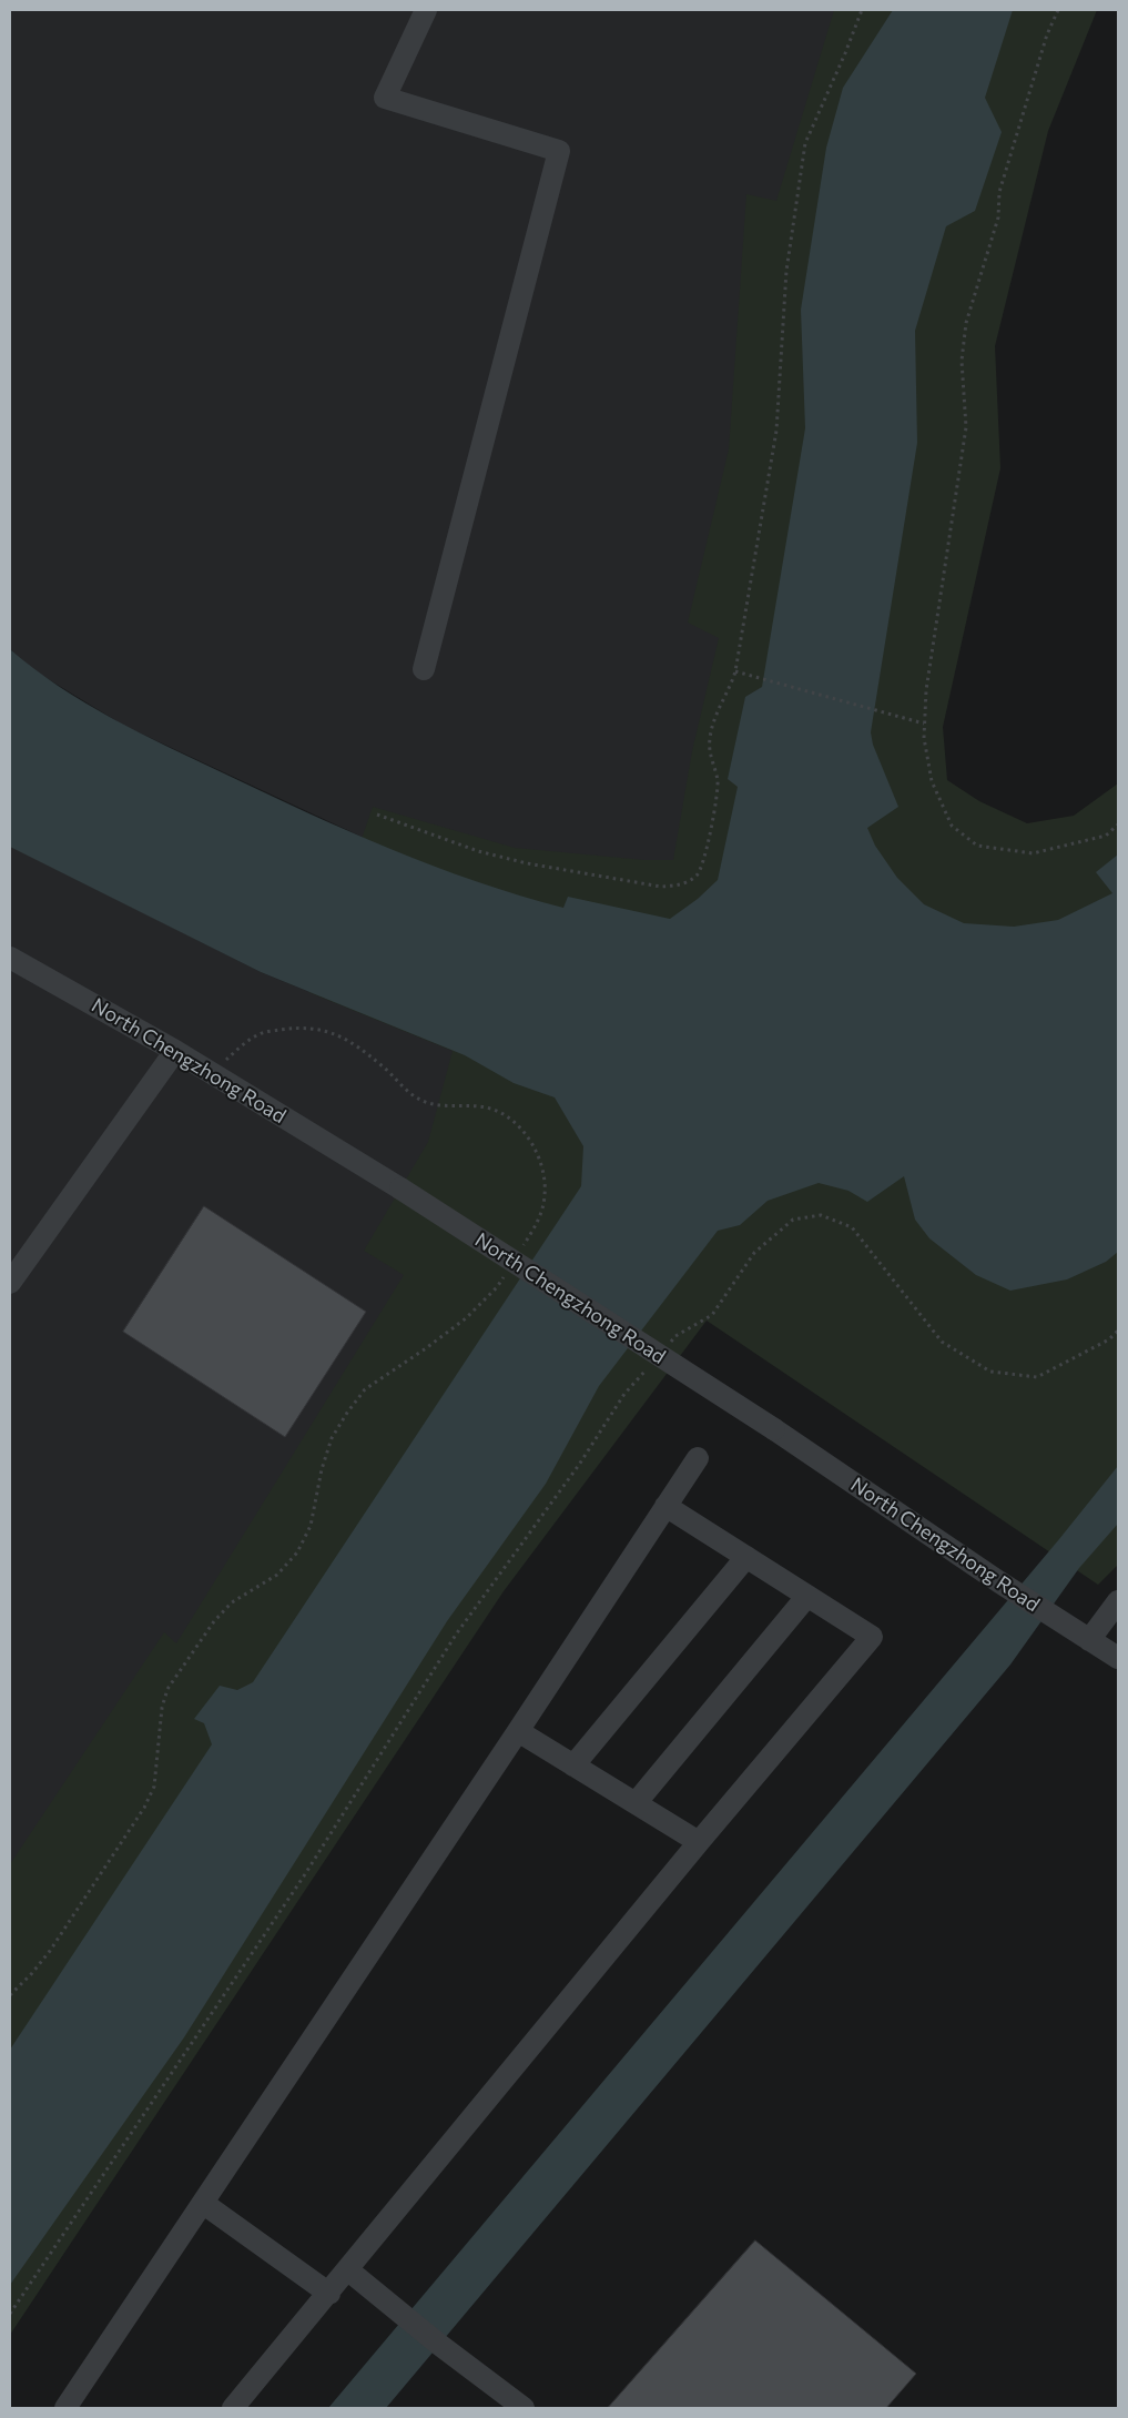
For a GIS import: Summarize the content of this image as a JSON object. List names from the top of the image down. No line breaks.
{"streets":{"street":["North Chengzhong Road"]}}
